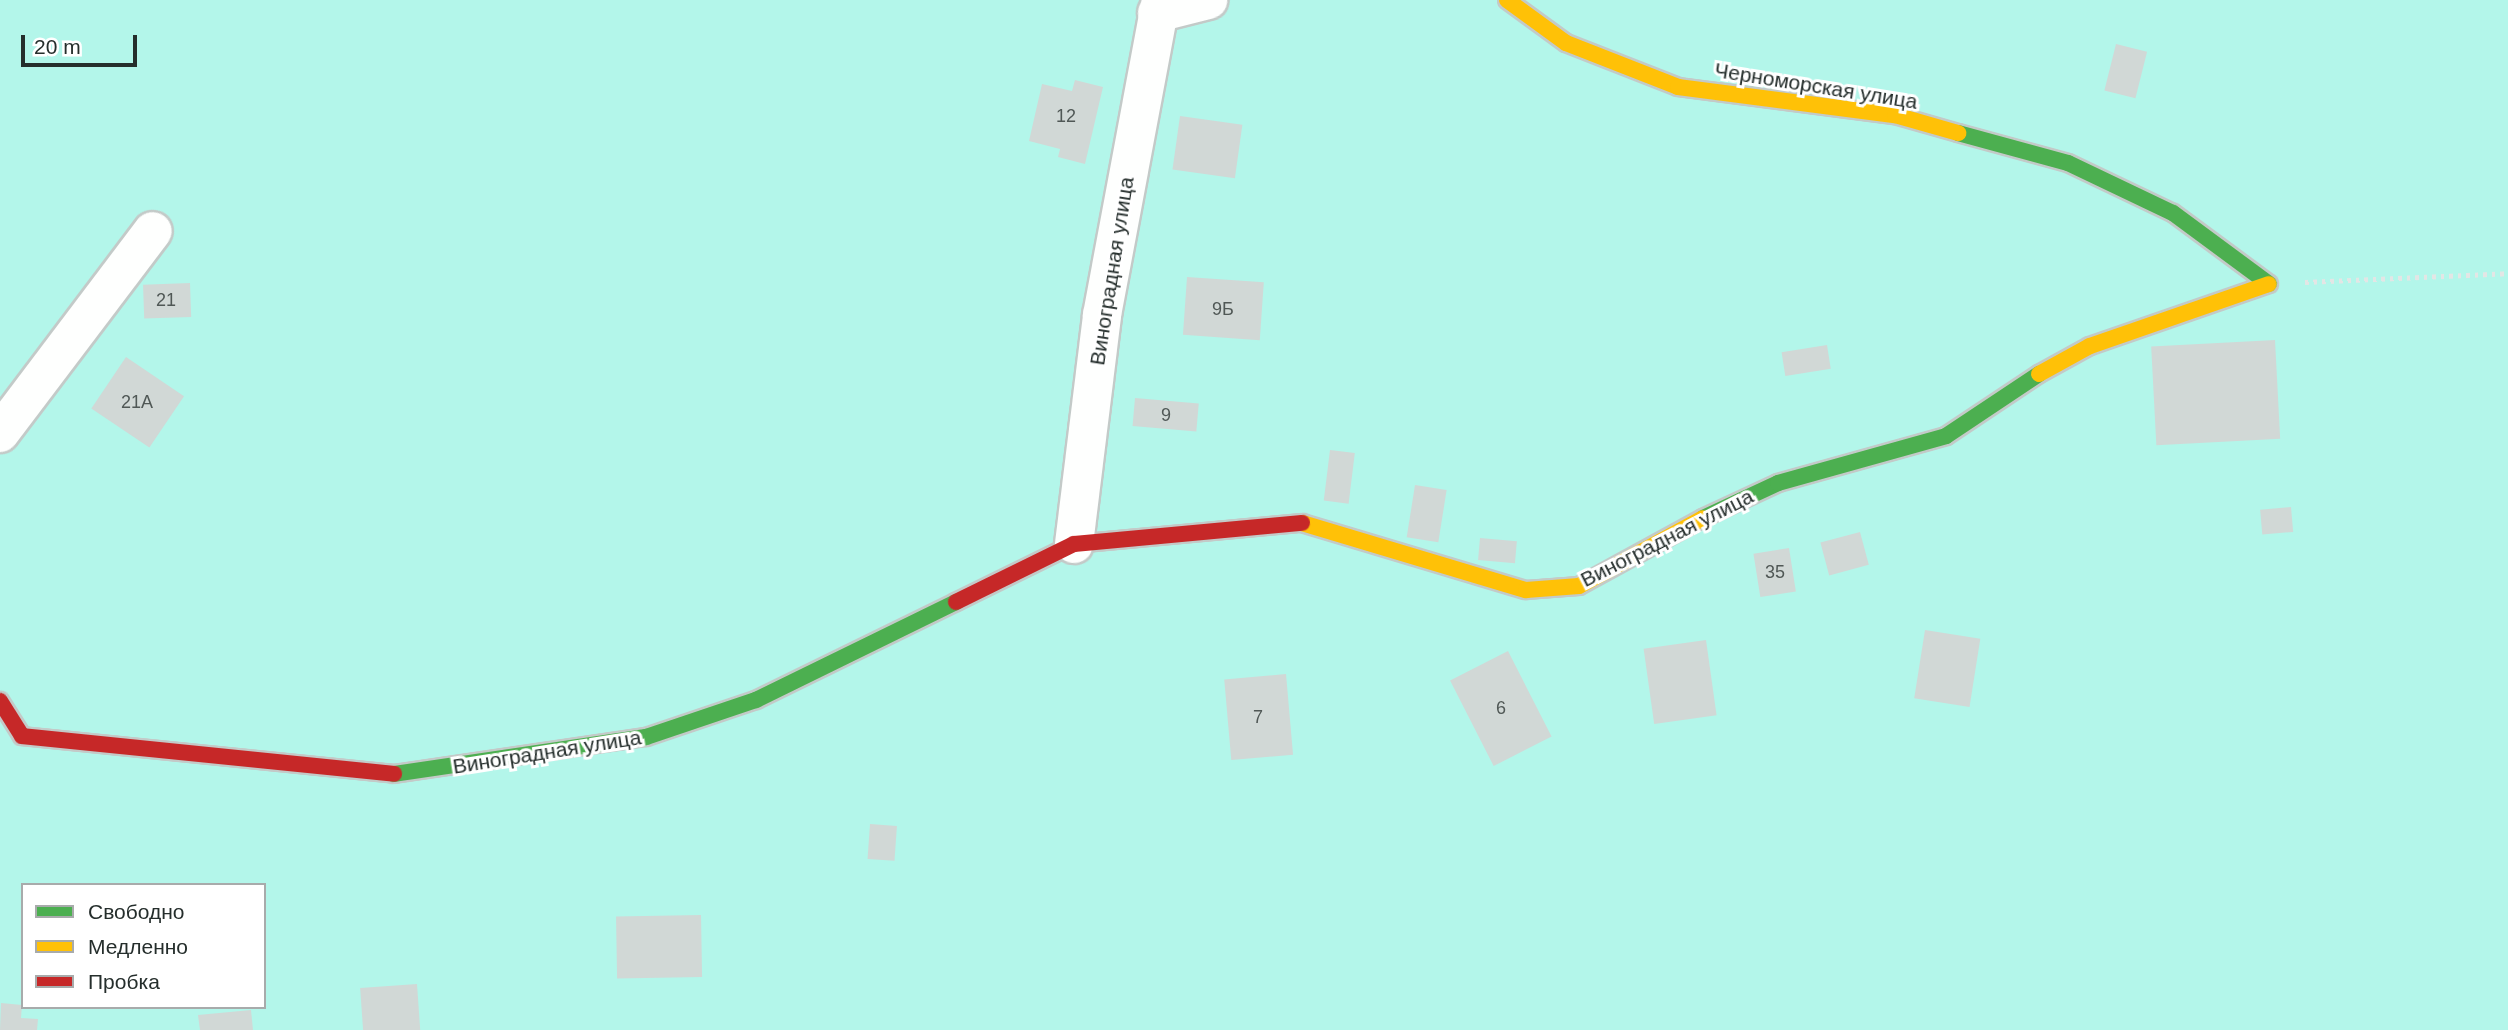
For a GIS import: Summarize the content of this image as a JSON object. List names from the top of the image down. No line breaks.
{"streets":{"street":["Черноморская улица","Виноградная улица"]},"crossings":[["Черноморская улица","Виноградная улица"]],"house_numbers":["12","21","9Б","21А","9","35","6","7"],"legend":["Свободно","Медленно","Пробка"],"scale_bar":"20 m"}
